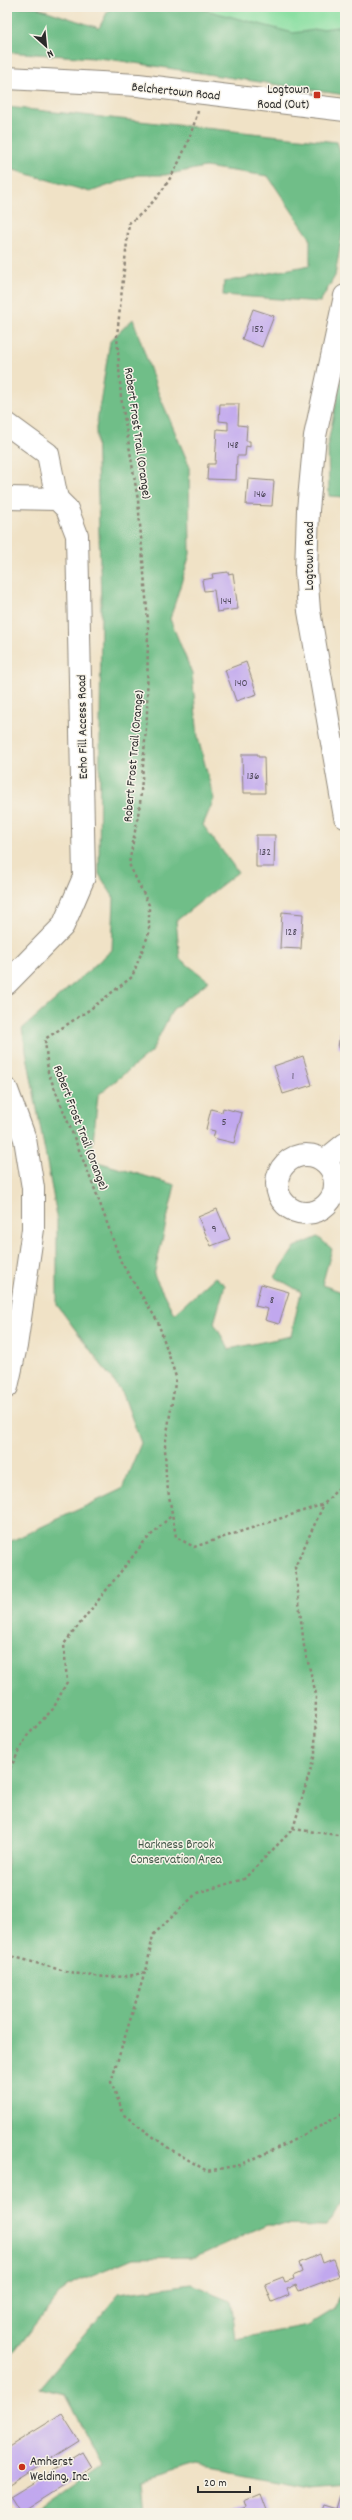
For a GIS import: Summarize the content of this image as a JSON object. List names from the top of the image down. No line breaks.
{"streets":{"main road":["Belchertown Road","Logtown Road","Echo Fill Access Road"],"path":["Robert Frost Trail (Orange)"]},"crossings":[["Belchertown Road","Robert Frost Trail (Orange)"]],"parks":["Harkness Brook Conservation Area"],"places":{"transit":["Logtown Road (Out)"],"other":["Amherst Welding, Inc."]},"house_numbers":["152","148","146","144","140","136","132","128","1","5","9","8"],"scale_bar":"20 m","north":"bottom right"}
